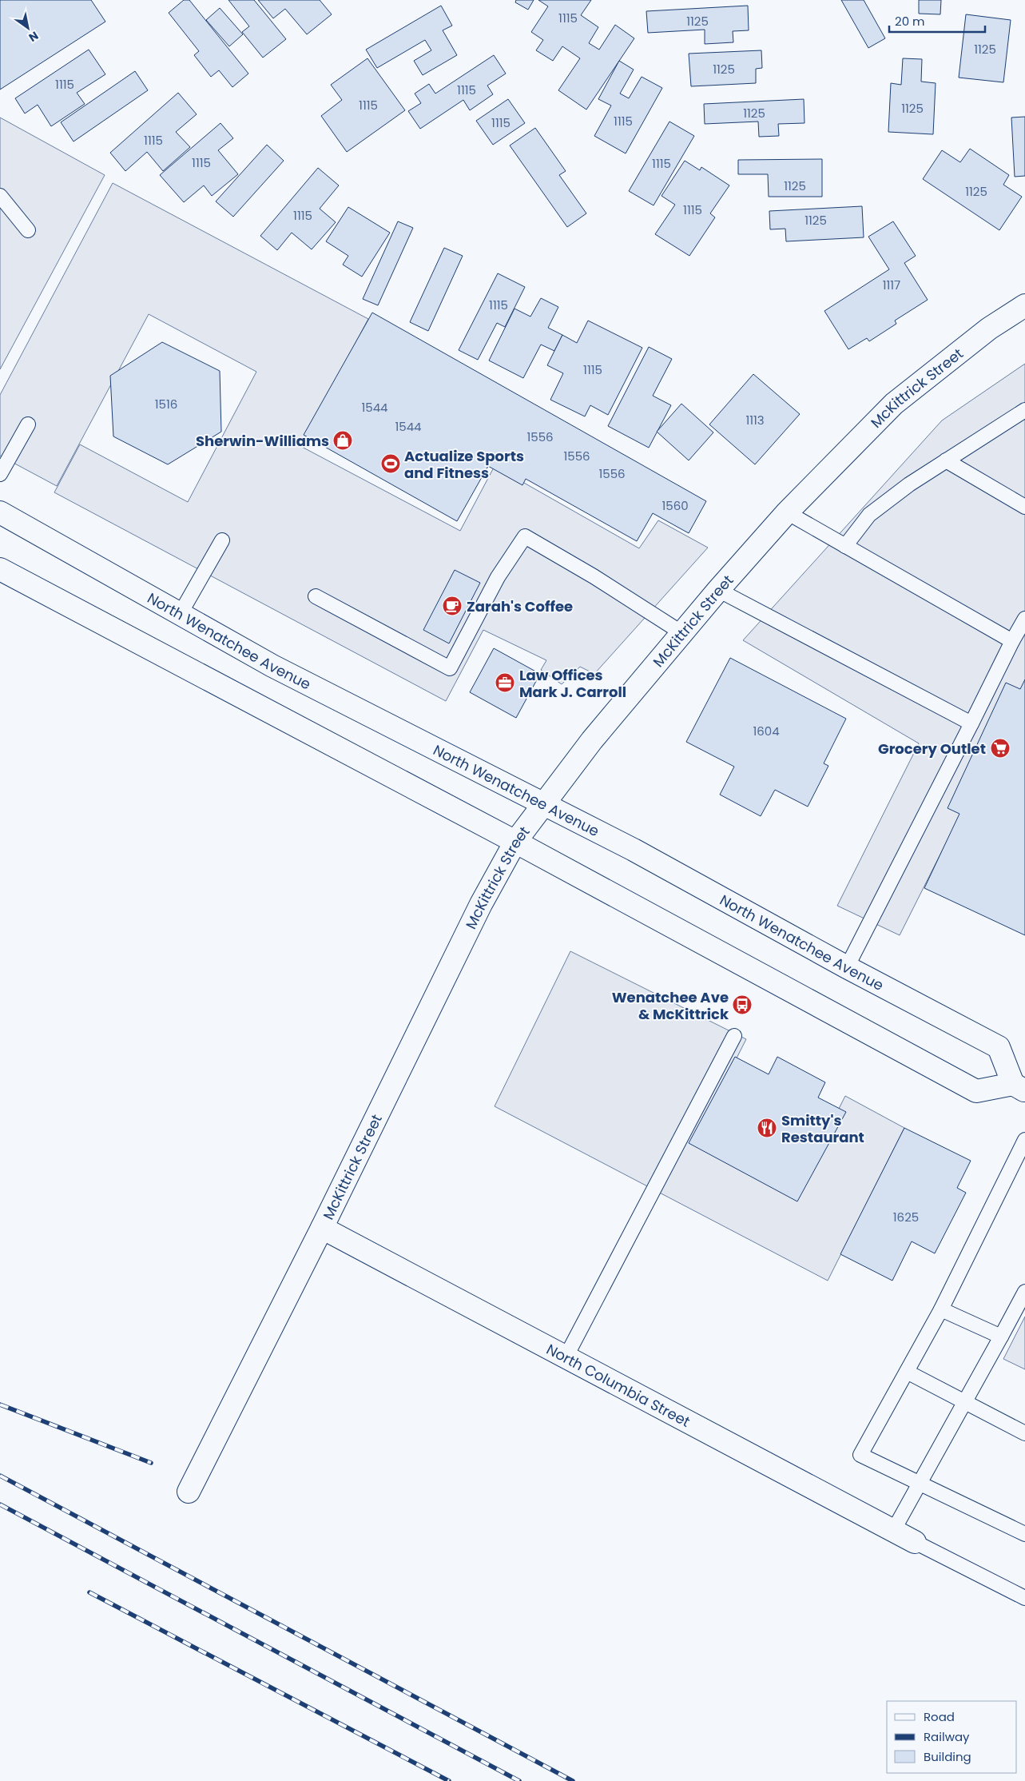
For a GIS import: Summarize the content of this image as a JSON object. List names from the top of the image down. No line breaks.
{"streets":{"main road":["McKittrick Street","North Wenatchee Avenue","North Columbia Street"]},"crossings":[["McKittrick Street","North Wenatchee Avenue"],["McKittrick Street","North Columbia Street"]],"places":{"shop":["Sherwin-Williams"],"sports":["Actualize Sports and Fitness"],"cafe":["Zarah's Coffee"],"office":["Law Offices Mark J. Carroll"],"supermarket":["Grocery Outlet"],"bus stop":["Wenatchee Ave & McKittrick"],"restaurant":["Smitty's Restaurant"]},"house_numbers":["1115","1125","1125","1125","1115","1115","1115","1125","1125","1115","1115","1115","1115","1115","1125","1125","1115","1115","1125","1117","1115","1115","1516","1544","1113","1544","1556","1556","1556","1560","1604","1625"],"legend":["Road","Railway","Building"],"scale_bar":"20 m","north":"bottom right"}
